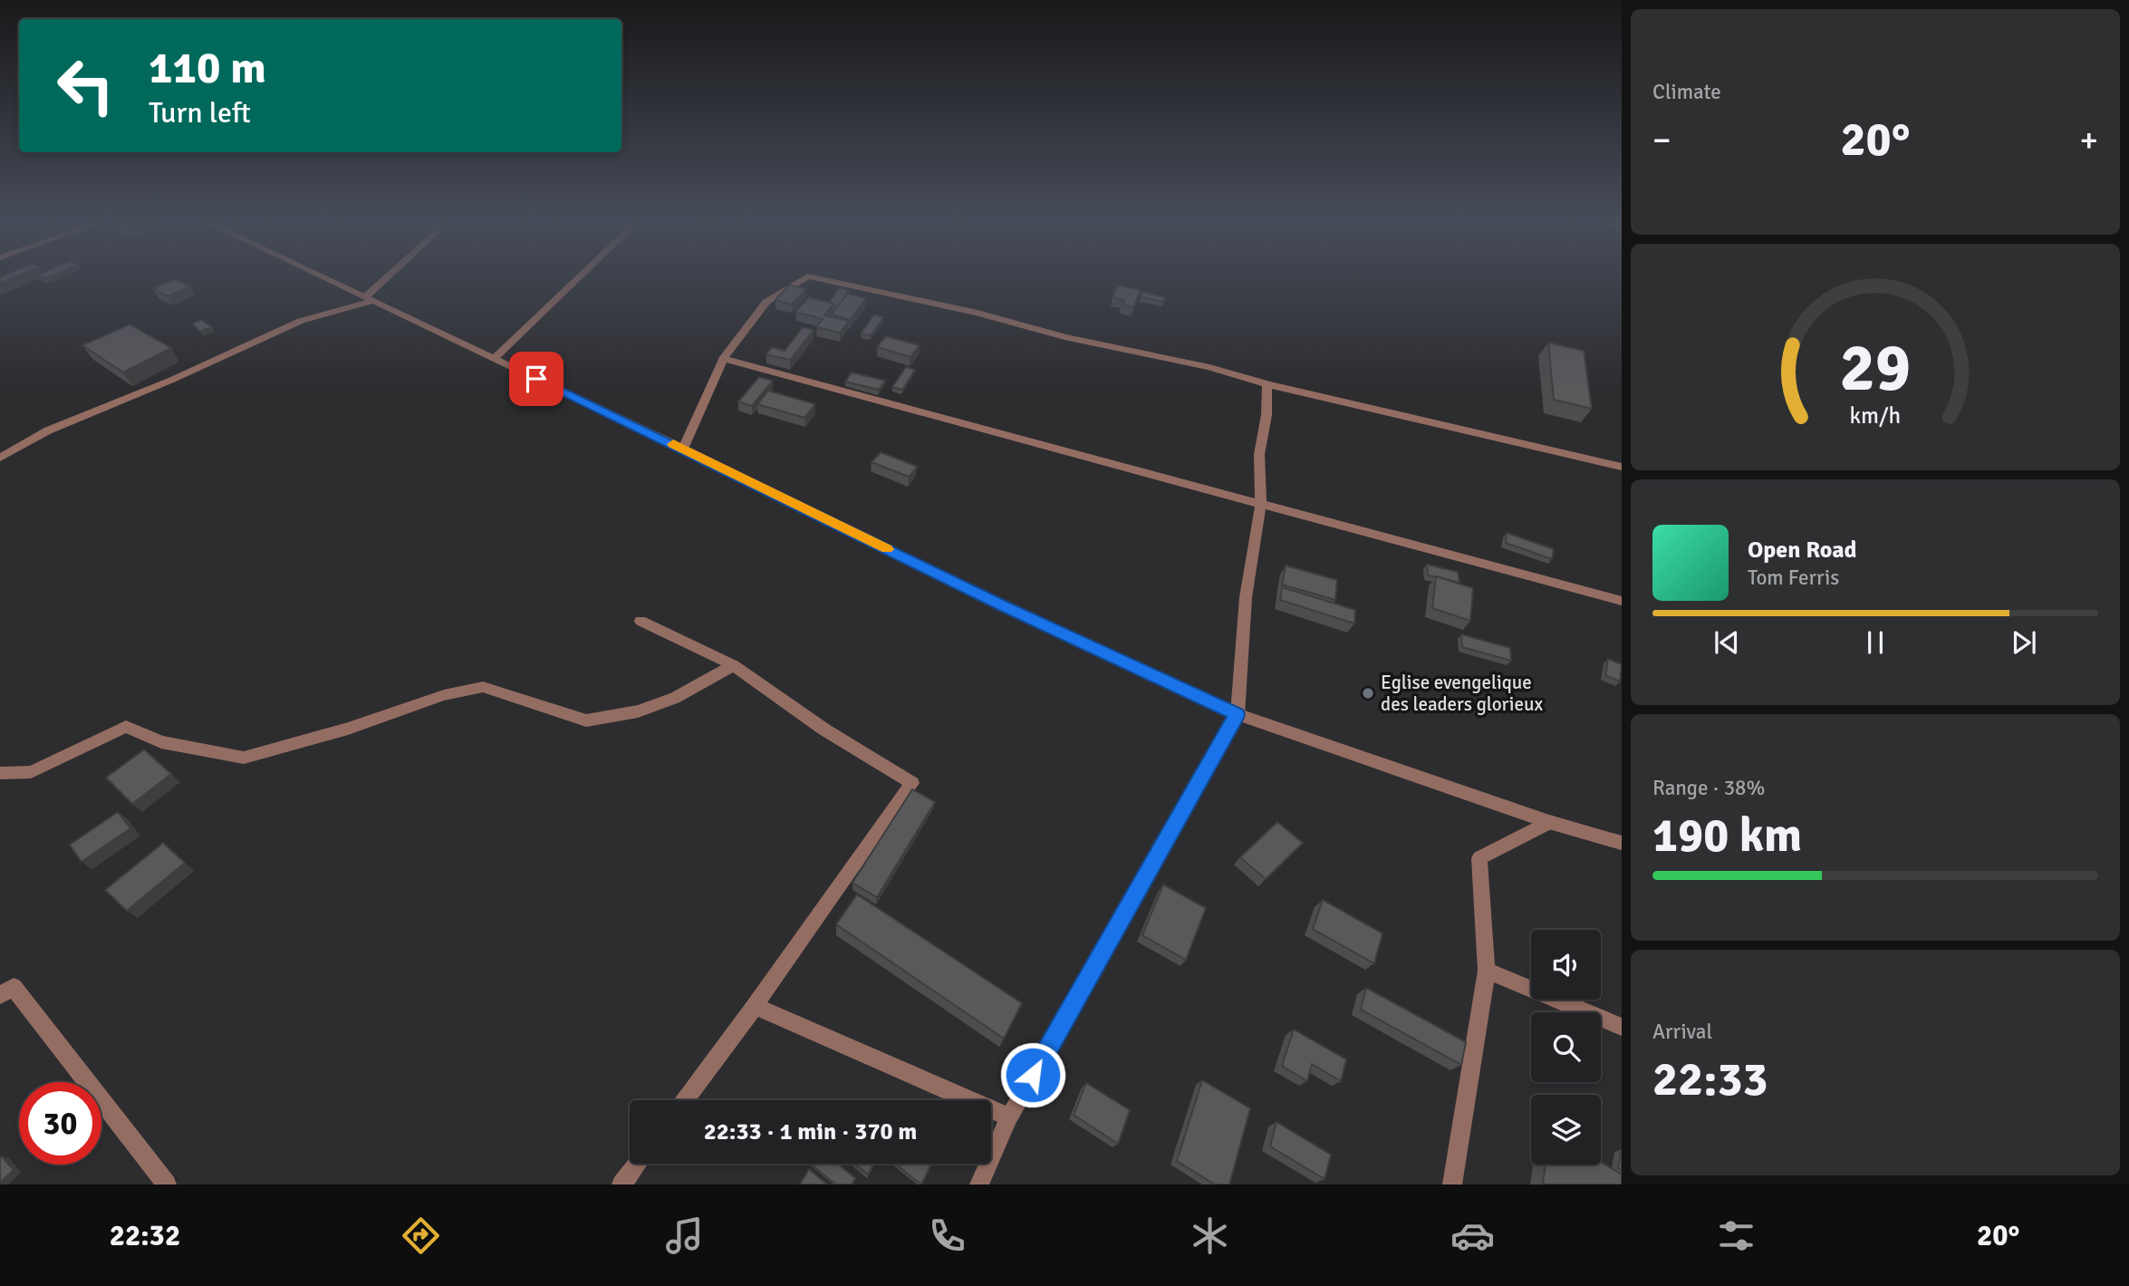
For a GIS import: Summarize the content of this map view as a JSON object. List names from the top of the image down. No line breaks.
{"places":["Eglise evengelique des leaders glorieux"],"page":{"tile":["Climate",["Range · 38%","190 km"],["Arrival","22:33"]],"turn":["110 m","Turn left"],"heat":["−","20°","+"],"song":["Open Road","Tom Ferris"],"limit":"30","trip":"22:33 · 1 min · 370 m","tabs":["22:32","20°"],"gauge":["29","km/h"]}}
